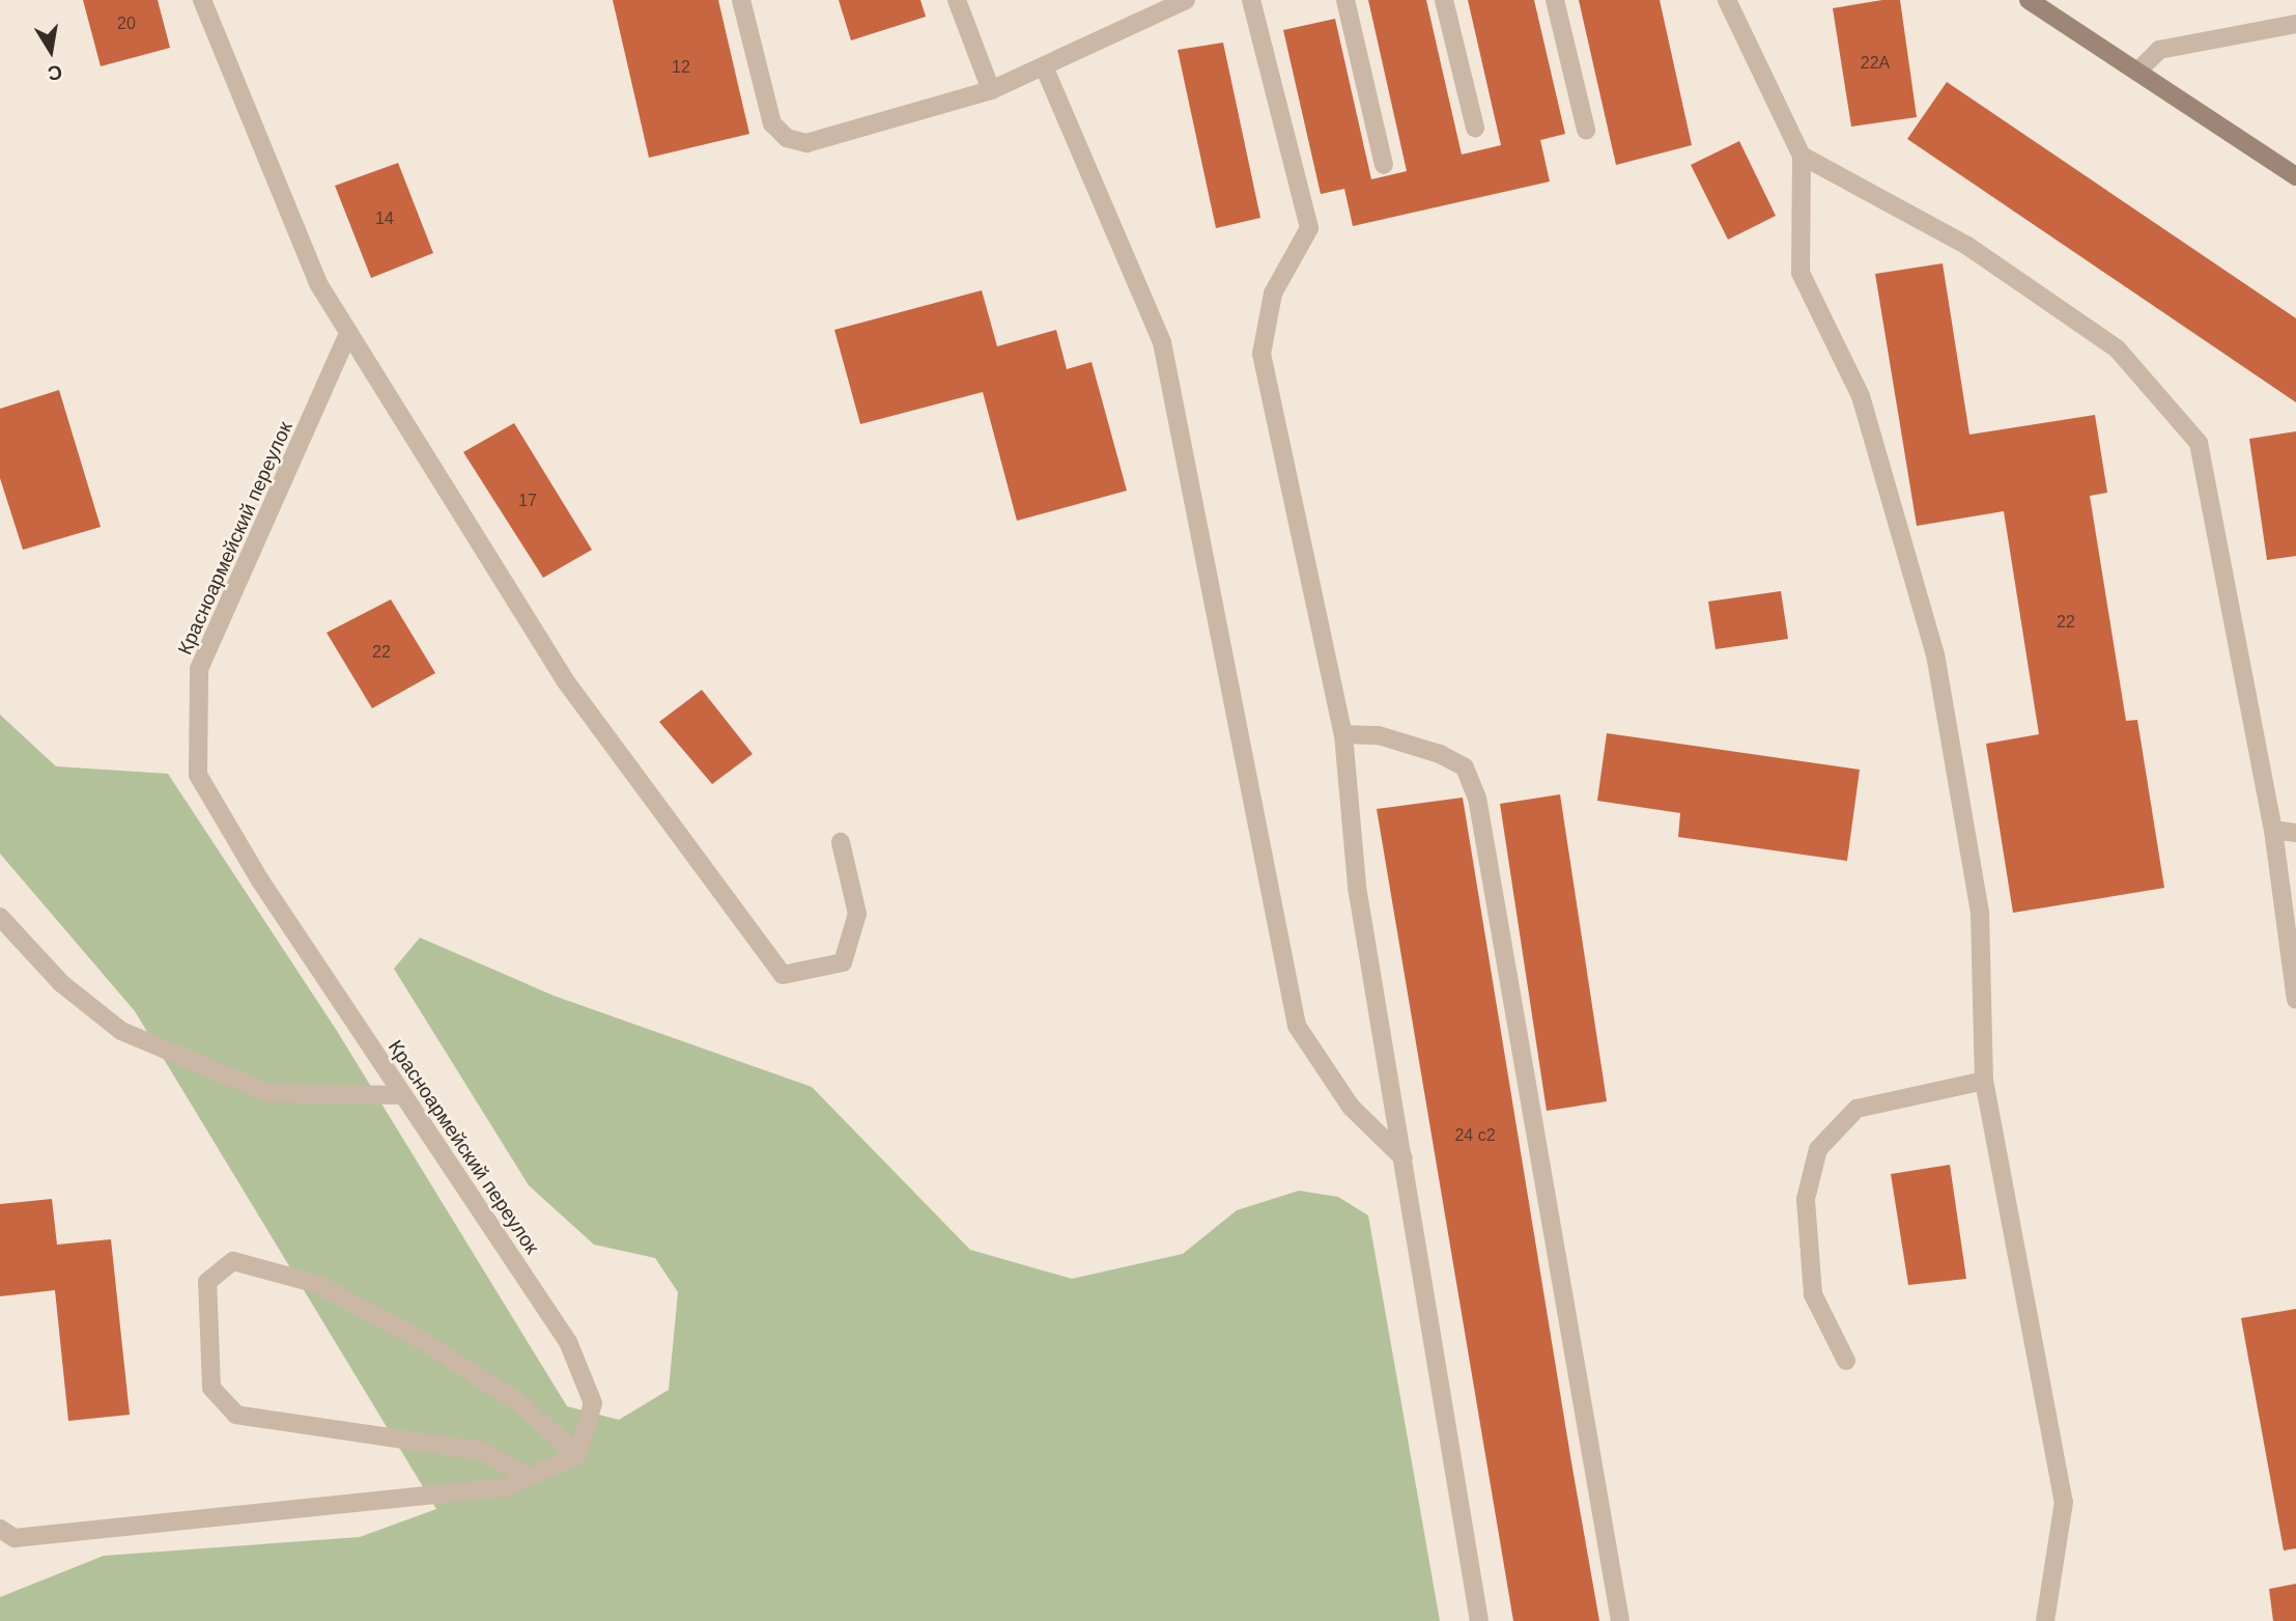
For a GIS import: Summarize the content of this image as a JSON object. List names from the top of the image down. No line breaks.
{"streets":{"street":["Красноармейский переулок"]},"house_numbers":["20","22А","12","14","17","22","22","24 с2"],"north":"bottom"}
